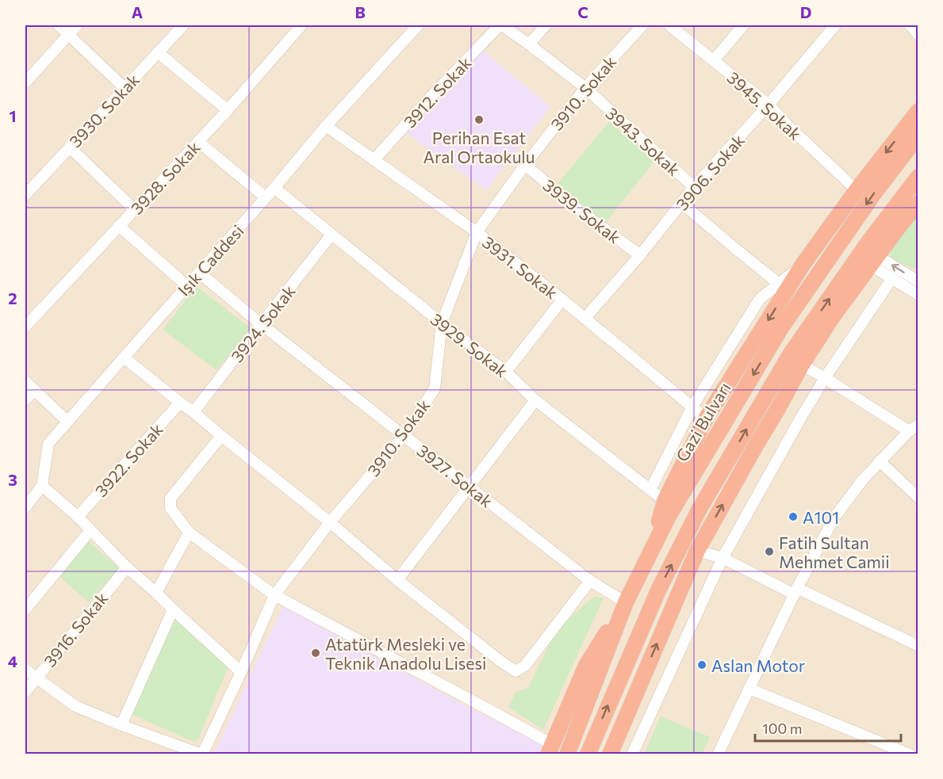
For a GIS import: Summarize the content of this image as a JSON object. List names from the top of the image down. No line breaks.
{"streets":{"highway":["Gazi Bulvarı"],"street":["3912. Sokak","3910. Sokak","3945. Sokak","3930. Sokak","3943. Sokak","3906. Sokak","3928. Sokak","3939. Sokak","Işık Caddesi","3931. Sokak","3924. Sokak","3929. Sokak","3922. Sokak","3927. Sokak","3916. Sokak"]},"crossings":[["3912. Sokak","3943. Sokak"],["3912. Sokak","3931. Sokak"],["3910. Sokak","3943. Sokak"],["3910. Sokak","3939. Sokak"],["3910. Sokak","3931. Sokak"],["3910. Sokak","3929. Sokak"],["3910. Sokak","3927. Sokak"],["3945. Sokak","3906. Sokak"],["3943. Sokak","3906. Sokak"],["3906. Sokak","3939. Sokak"],["3906. Sokak","3931. Sokak"],["Işık Caddesi","3931. Sokak"],["Işık Caddesi","3929. Sokak"],["Işık Caddesi","3927. Sokak"],["3924. Sokak","3929. Sokak"],["3924. Sokak","3927. Sokak"],["Gazi Bulvarı","3927. Sokak"]],"places":["Perihan Esat Aral Ortaokulu","A101","Fatih Sultan Mehmet Camii","Atatürk Mesleki ve Teknik Anadolu Lisesi","Aslan Motor"],"scale_bar":"100 m","grid":{"columns":["A","B","C","D"],"rows":["1","2","3","4"]}}
